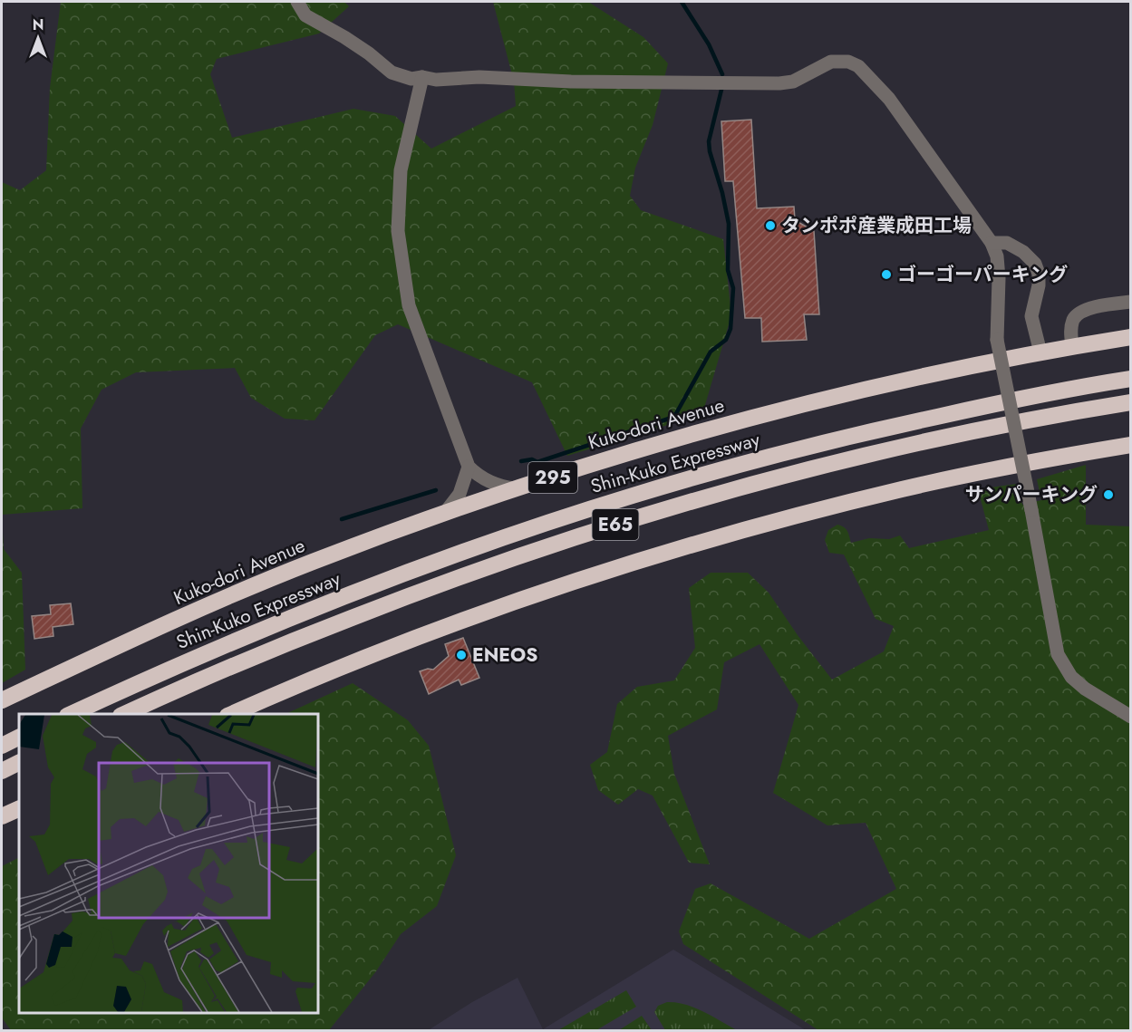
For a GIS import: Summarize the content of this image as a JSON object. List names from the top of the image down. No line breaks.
{"streets":{"highway":["Kuko-dori Avenue","Shin-Kuko Expressway","295","E65"]},"places":["タンポポ産業成田工場","ゴーゴーパーキング","サンパーキング","ENEOS"],"north":"top"}
